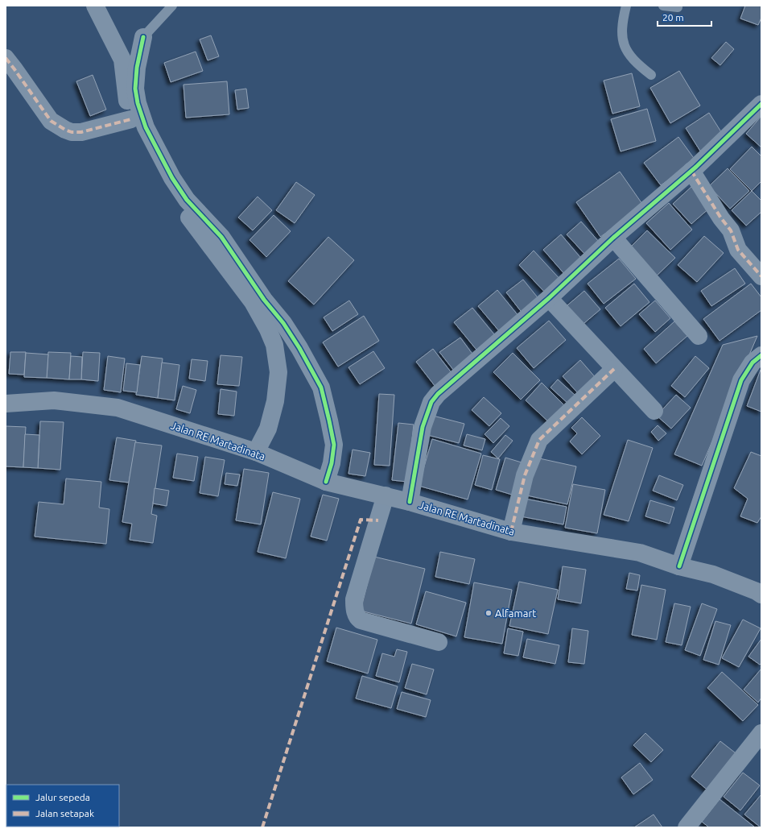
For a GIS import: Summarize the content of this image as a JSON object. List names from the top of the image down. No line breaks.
{"streets":{"highway":["Jalan RE Martadinata"]},"places":["Alfamart"],"legend":["Jalur sepeda","Jalan setapak"],"scale_bar":"20 m"}
